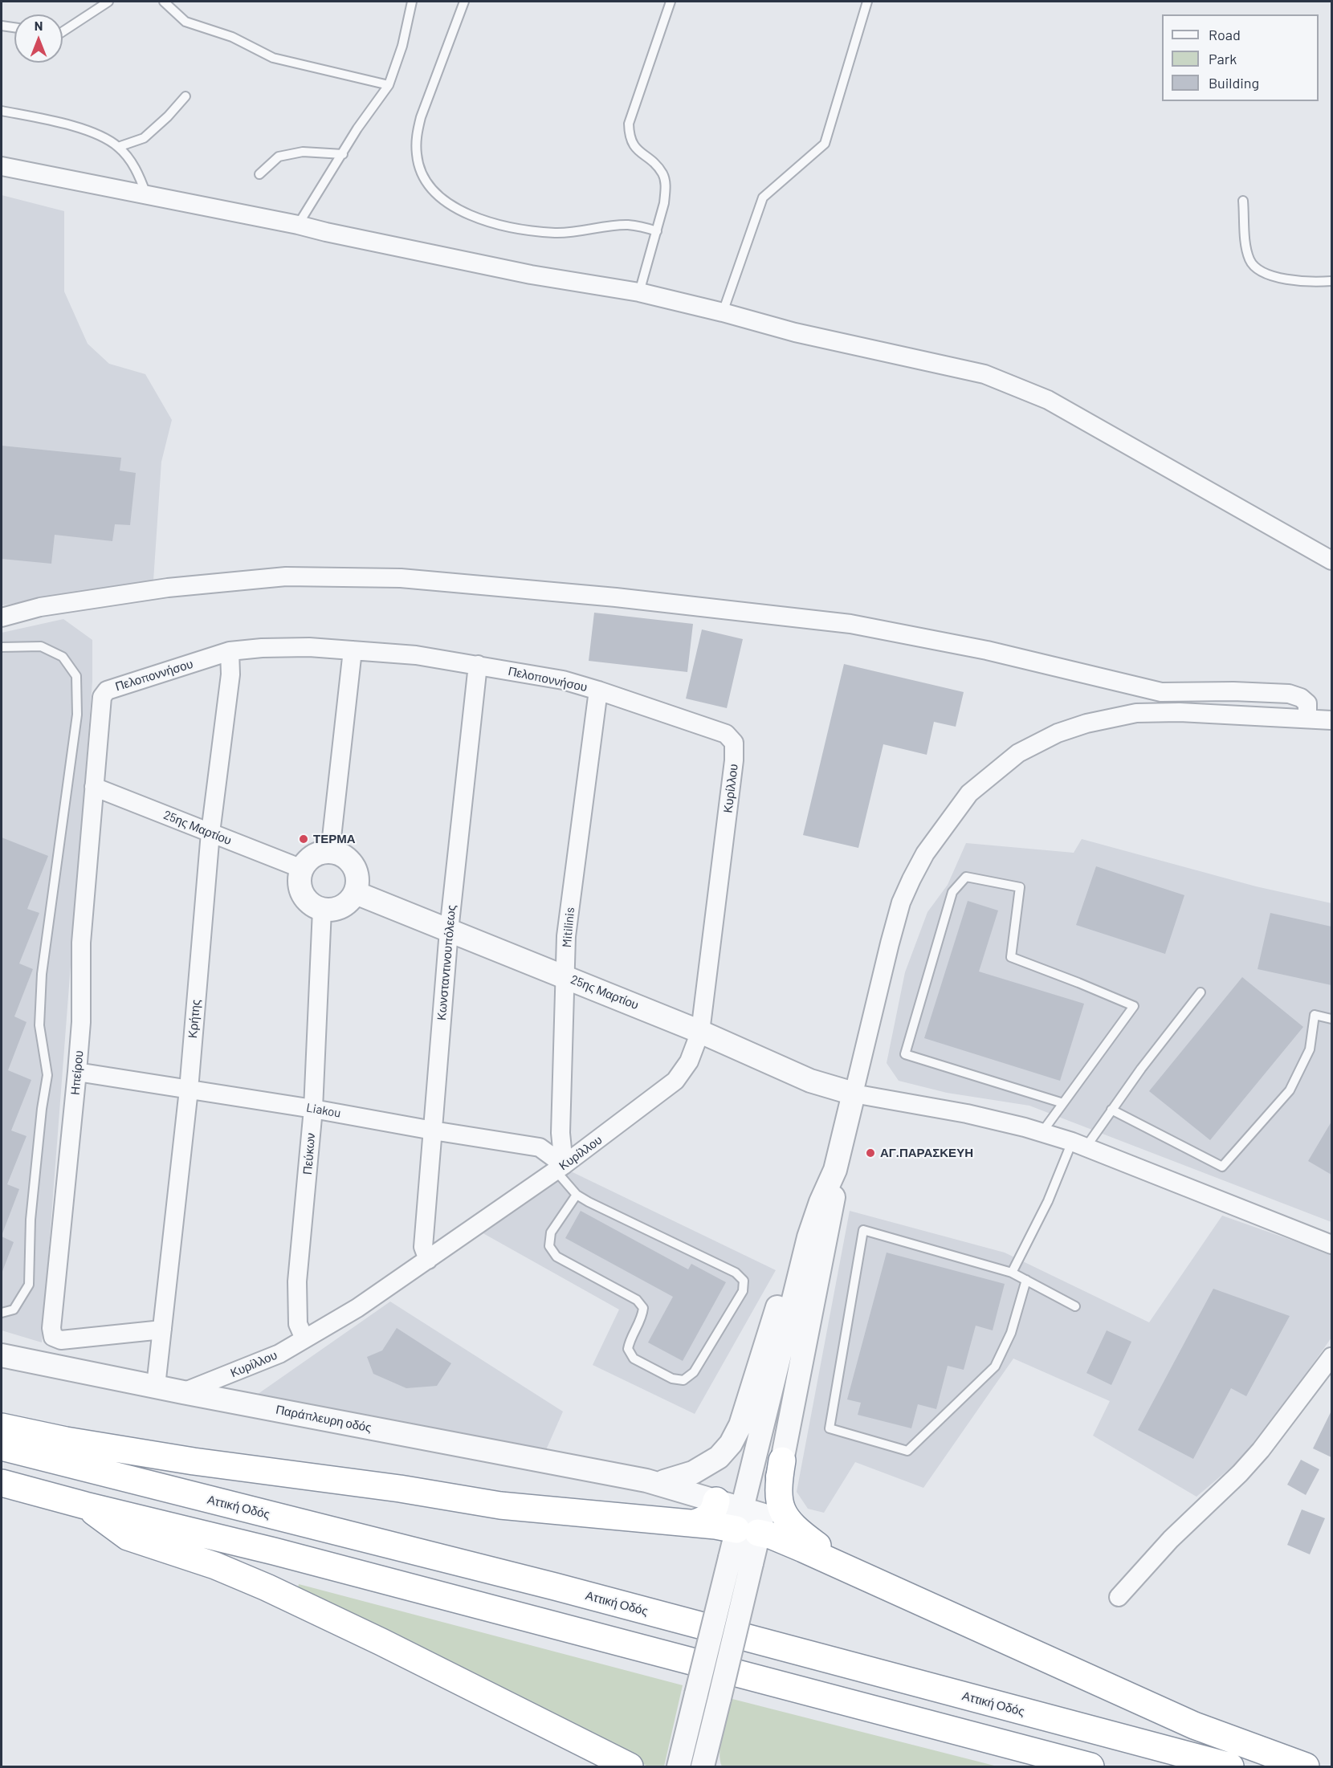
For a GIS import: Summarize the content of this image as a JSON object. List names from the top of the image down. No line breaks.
{"streets":{"highway":["Αττική Οδός"],"street":["Πελοποννήσου","Κυρίλλου","25ης Μαρτίου","Mitilinis","Κωνσταντινουπόλεως","Κρήτης","Ηπείρου","Liakou","Πεύκων","Παράπλευρη οδός"]},"crossings":[["Πελοποννήσου","Κυρίλλου"],["Πελοποννήσου","Mitilinis"],["Πελοποννήσου","Κωνσταντινουπόλεως"],["Πελοποννήσου","Κρήτης"],["Πελοποννήσου","Ηπείρου"],["Κυρίλλου","25ης Μαρτίου"],["Κυρίλλου","Mitilinis"],["Κυρίλλου","Κωνσταντινουπόλεως"],["Κυρίλλου","Liakou"],["Κυρίλλου","Πεύκων"],["Κυρίλλου","Παράπλευρη οδός"],["25ης Μαρτίου","Mitilinis"],["25ης Μαρτίου","Κωνσταντινουπόλεως"],["25ης Μαρτίου","Κρήτης"],["25ης Μαρτίου","Ηπείρου"],["25ης Μαρτίου","Πεύκων"],["Mitilinis","Liakou"],["Κωνσταντινουπόλεως","Liakou"],["Κρήτης","Ηπείρου"],["Κρήτης","Liakou"],["Κρήτης","Παράπλευρη οδός"],["Ηπείρου","Liakou"],["Liakou","Πεύκων"]],"places":["ΤΕΡΜΑ","ΑΓ.ΠΑΡΑΣΚΕΥΗ"],"legend":["Road","Park","Building"],"north":"top"}
